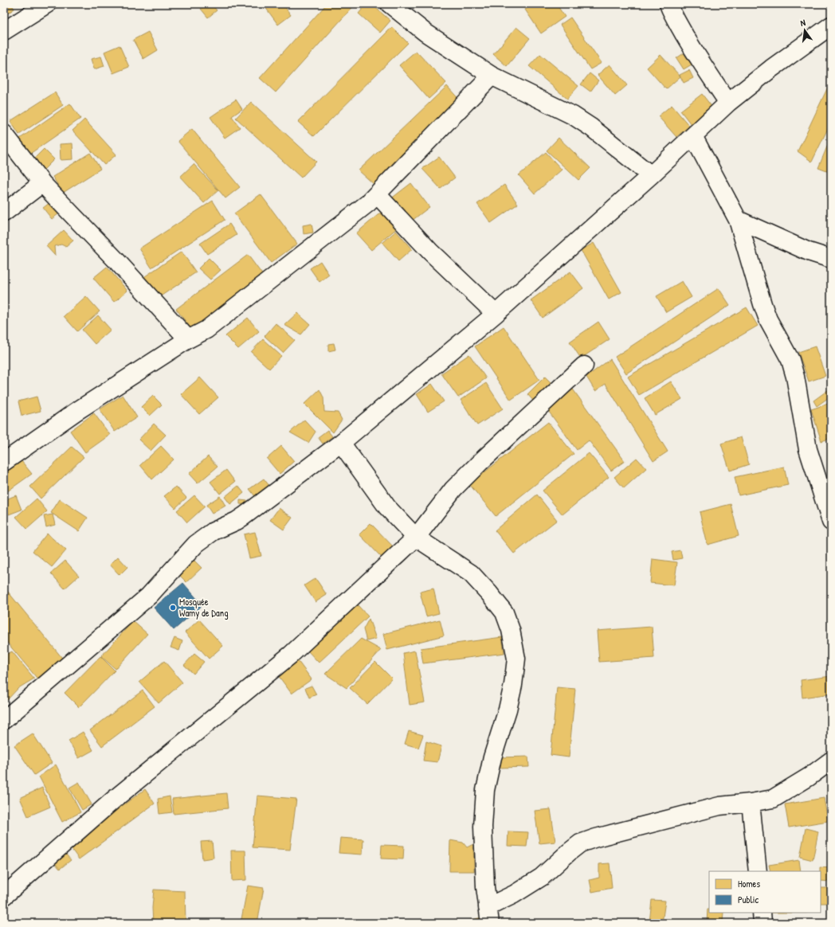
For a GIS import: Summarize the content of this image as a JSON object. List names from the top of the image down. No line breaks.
{"places":["Mosquée Wamy de Dang"],"legend":["Homes","Public"],"north":"top"}
